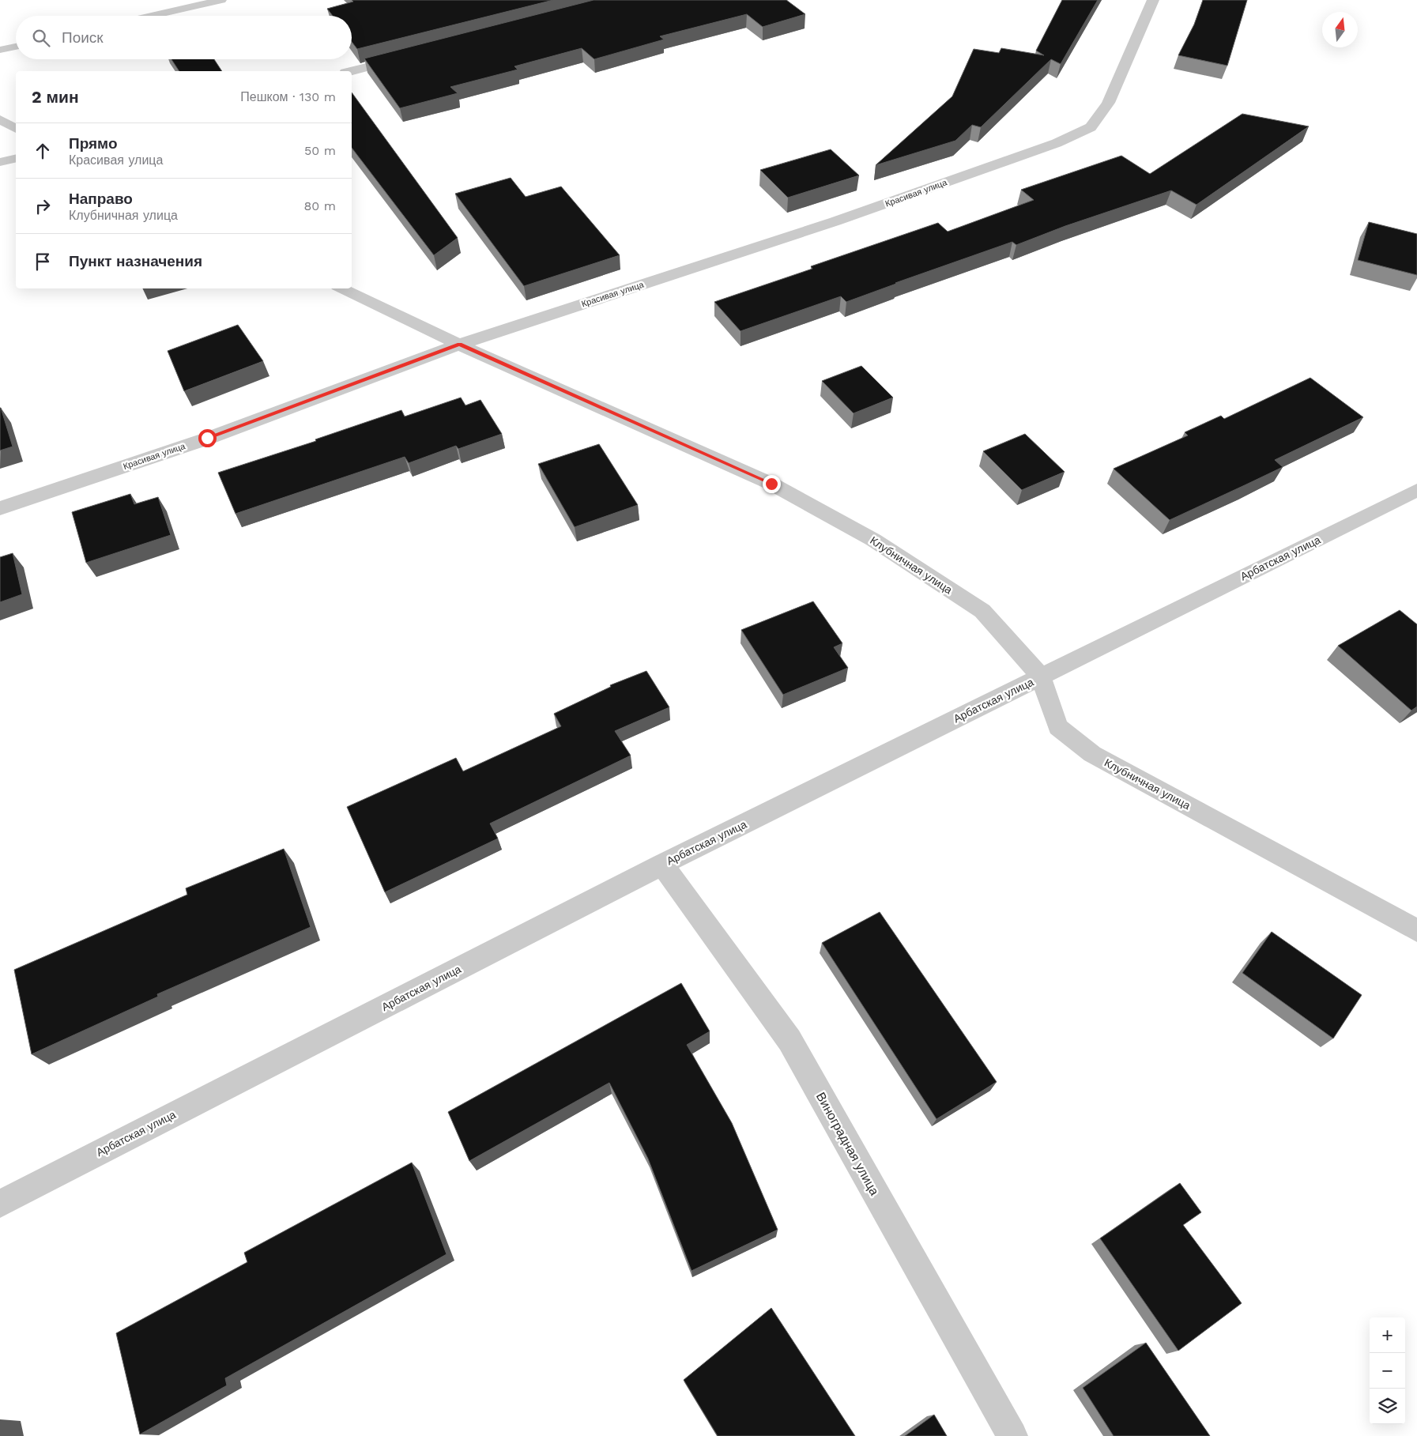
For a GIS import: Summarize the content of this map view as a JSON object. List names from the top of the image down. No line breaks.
{"streets":{"street":["Красивая улица","Арбатская улица","Клубничная улица","Виноградная улица"]},"crossings":[["Красивая улица","Клубничная улица"],["Арбатская улица","Клубничная улица"],["Арбатская улица","Виноградная улица"]],"north":"top","page":{"search":"Поиск","heading":["2 мин","Пешком · 130 m"],"list":[["Прямо","Красивая улица","50 m"],["Направо","Клубничная улица","80 m"],"Пункт назначения"],"map_buttons":["+","−"]}}
